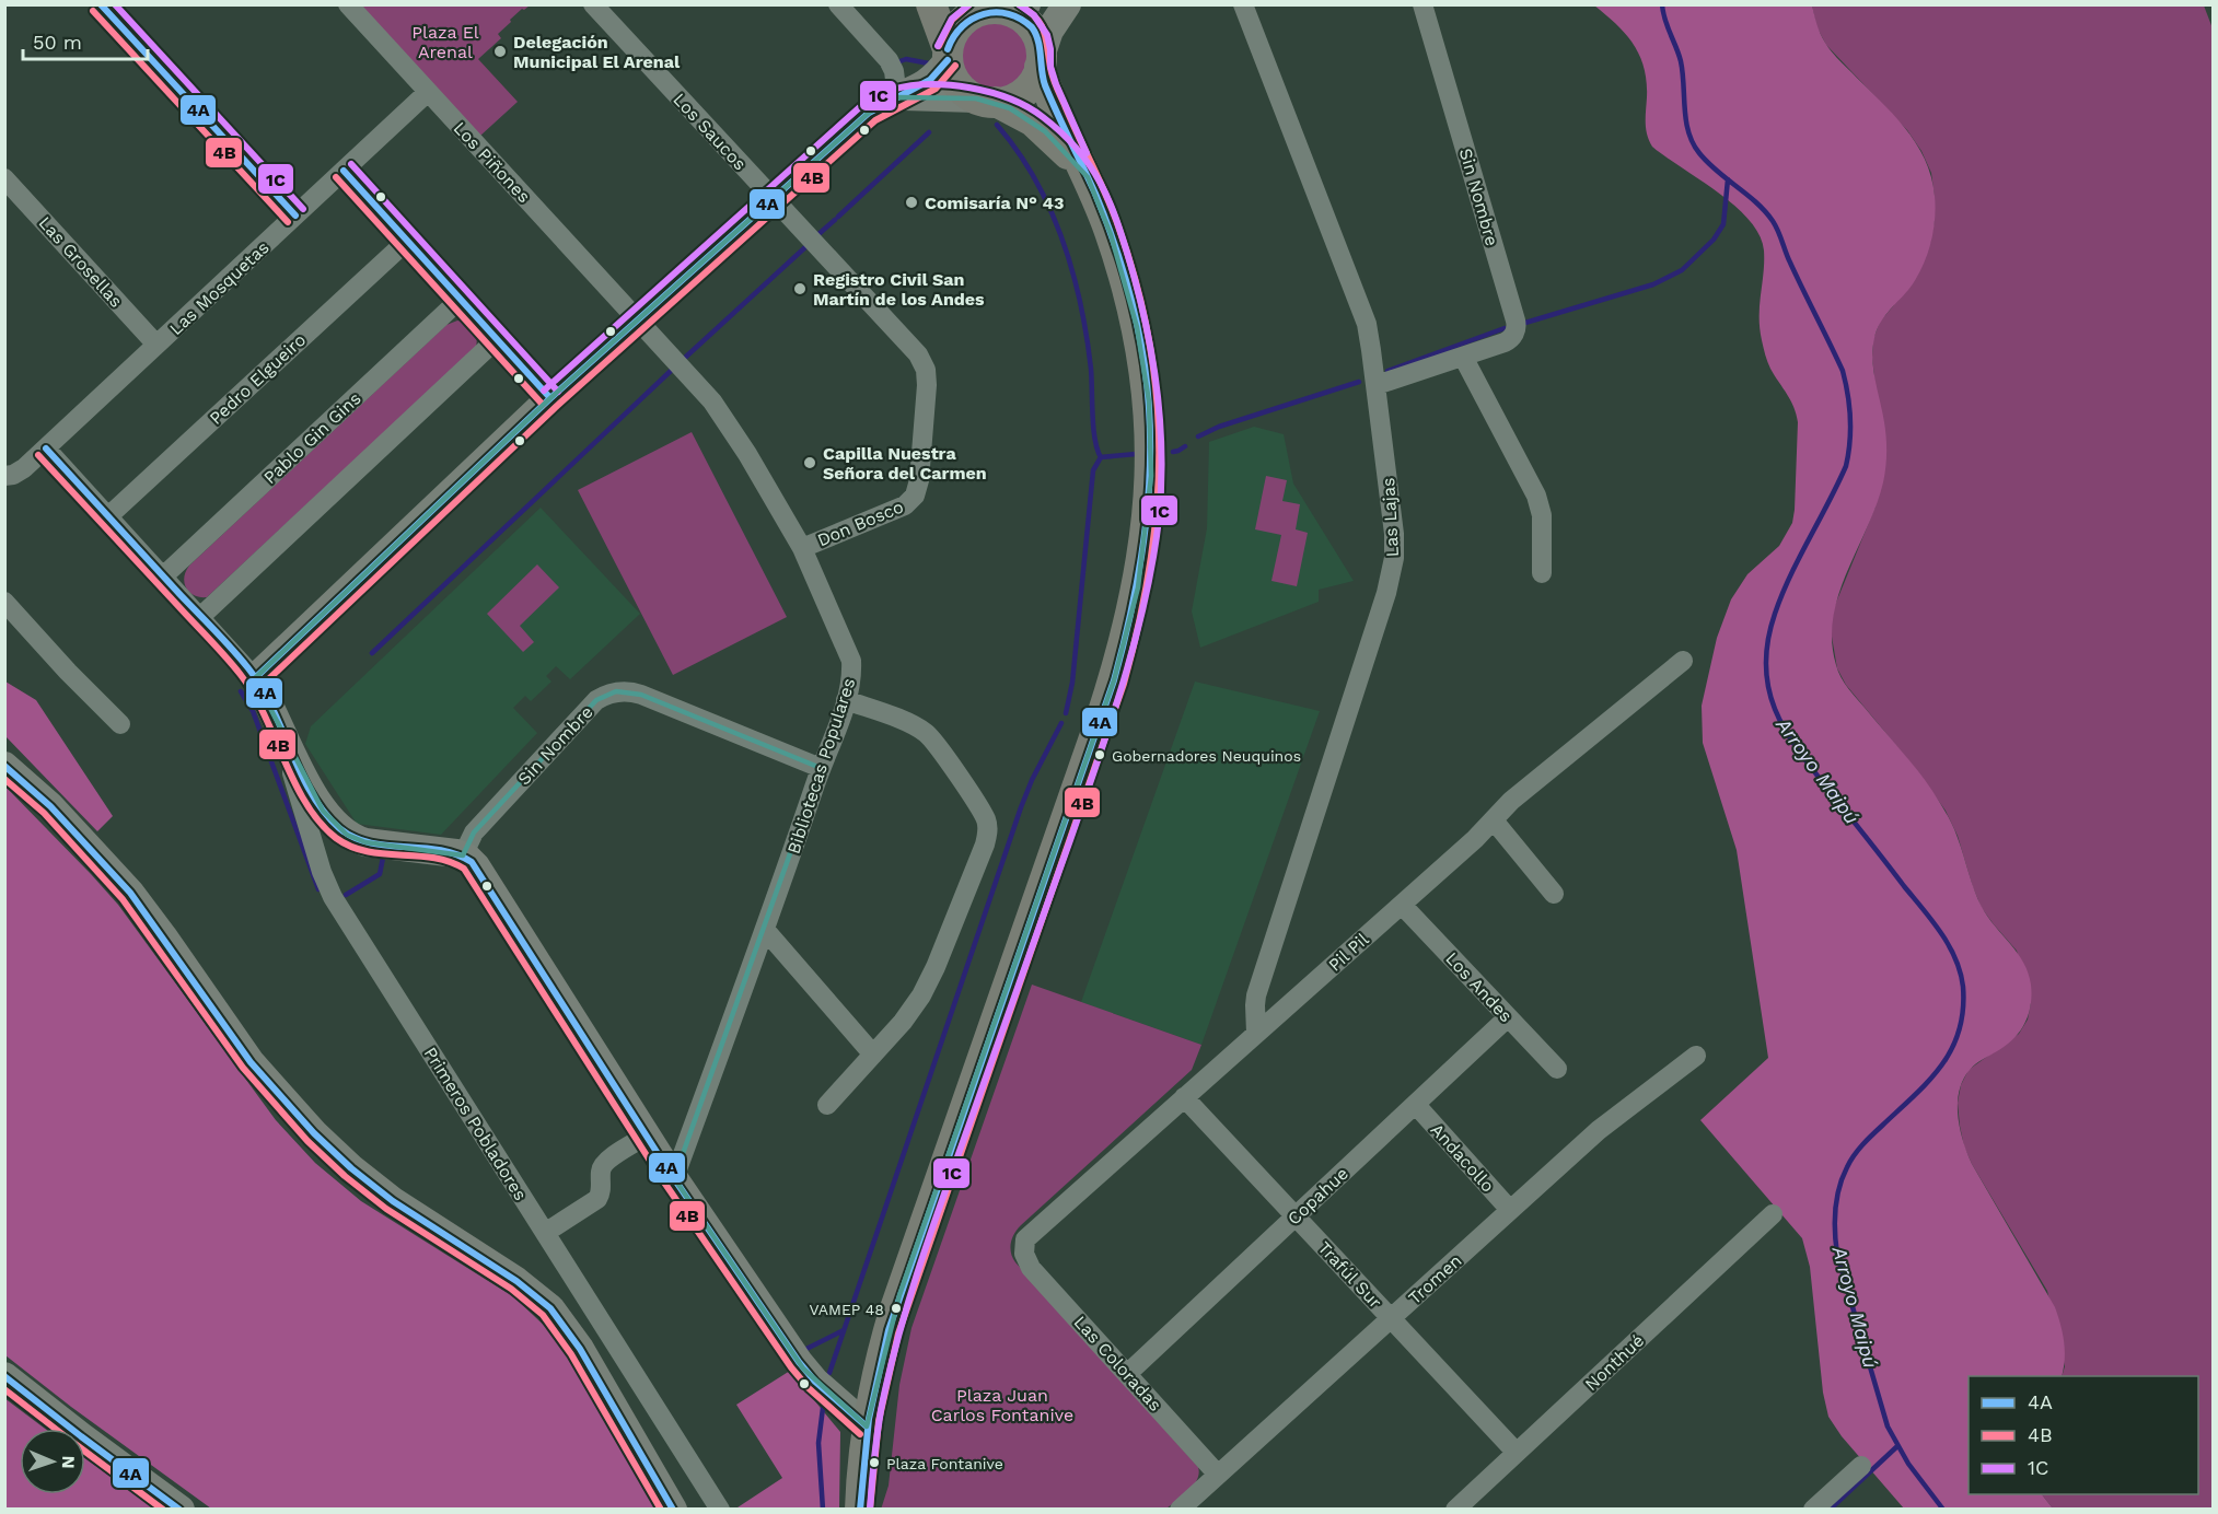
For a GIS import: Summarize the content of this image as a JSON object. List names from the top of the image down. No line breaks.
{"streets":{"street":["Los Saucos","Los Piñones","Sin Nombre","Las Grosellas","Las Mosquetas","Pedro Elgueiro","Pablo Gin Gins","Las Lajas","Don Bosco","Bibliotecas Populares","Pil Pil","Los Andes","Primeros Pobladores","Andacollo","Copahue","Trafúl Sur","Tromen","Nonthué","Las Coloradas"]},"crossings":[["Los Saucos","Don Bosco"],["Los Piñones","Las Mosquetas"],["Los Piñones","Bibliotecas Populares"],["Sin Nombre","Las Lajas"],["Sin Nombre","Bibliotecas Populares"],["Las Grosellas","Las Mosquetas"],["Las Lajas","Pil Pil"],["Don Bosco","Bibliotecas Populares"],["Pil Pil","Los Andes"],["Pil Pil","Trafúl Sur"],["Pil Pil","Las Coloradas"],["Los Andes","Copahue"],["Andacollo","Copahue"],["Andacollo","Tromen"],["Copahue","Trafúl Sur"],["Copahue","Las Coloradas"],["Trafúl Sur","Tromen"],["Trafúl Sur","Nonthué"],["Tromen","Las Coloradas"]],"water":["Arroyo Maipú"],"parks":["Plaza El Arenal","Plaza Juan Carlos Fontanive"],"places":["Delegación Municipal El Arenal","Comisaría N° 43","Registro Civil San Martín de los Andes","Capilla Nuestra Señora del Carmen","Gobernadores Neuquinos","VAMEP 48","Plaza Fontanive"],"lines":["transit line 4A","transit line 4B","transit line 1C"],"legend":["4A","4B","1C"],"scale_bar":"50 m","north":"right"}
